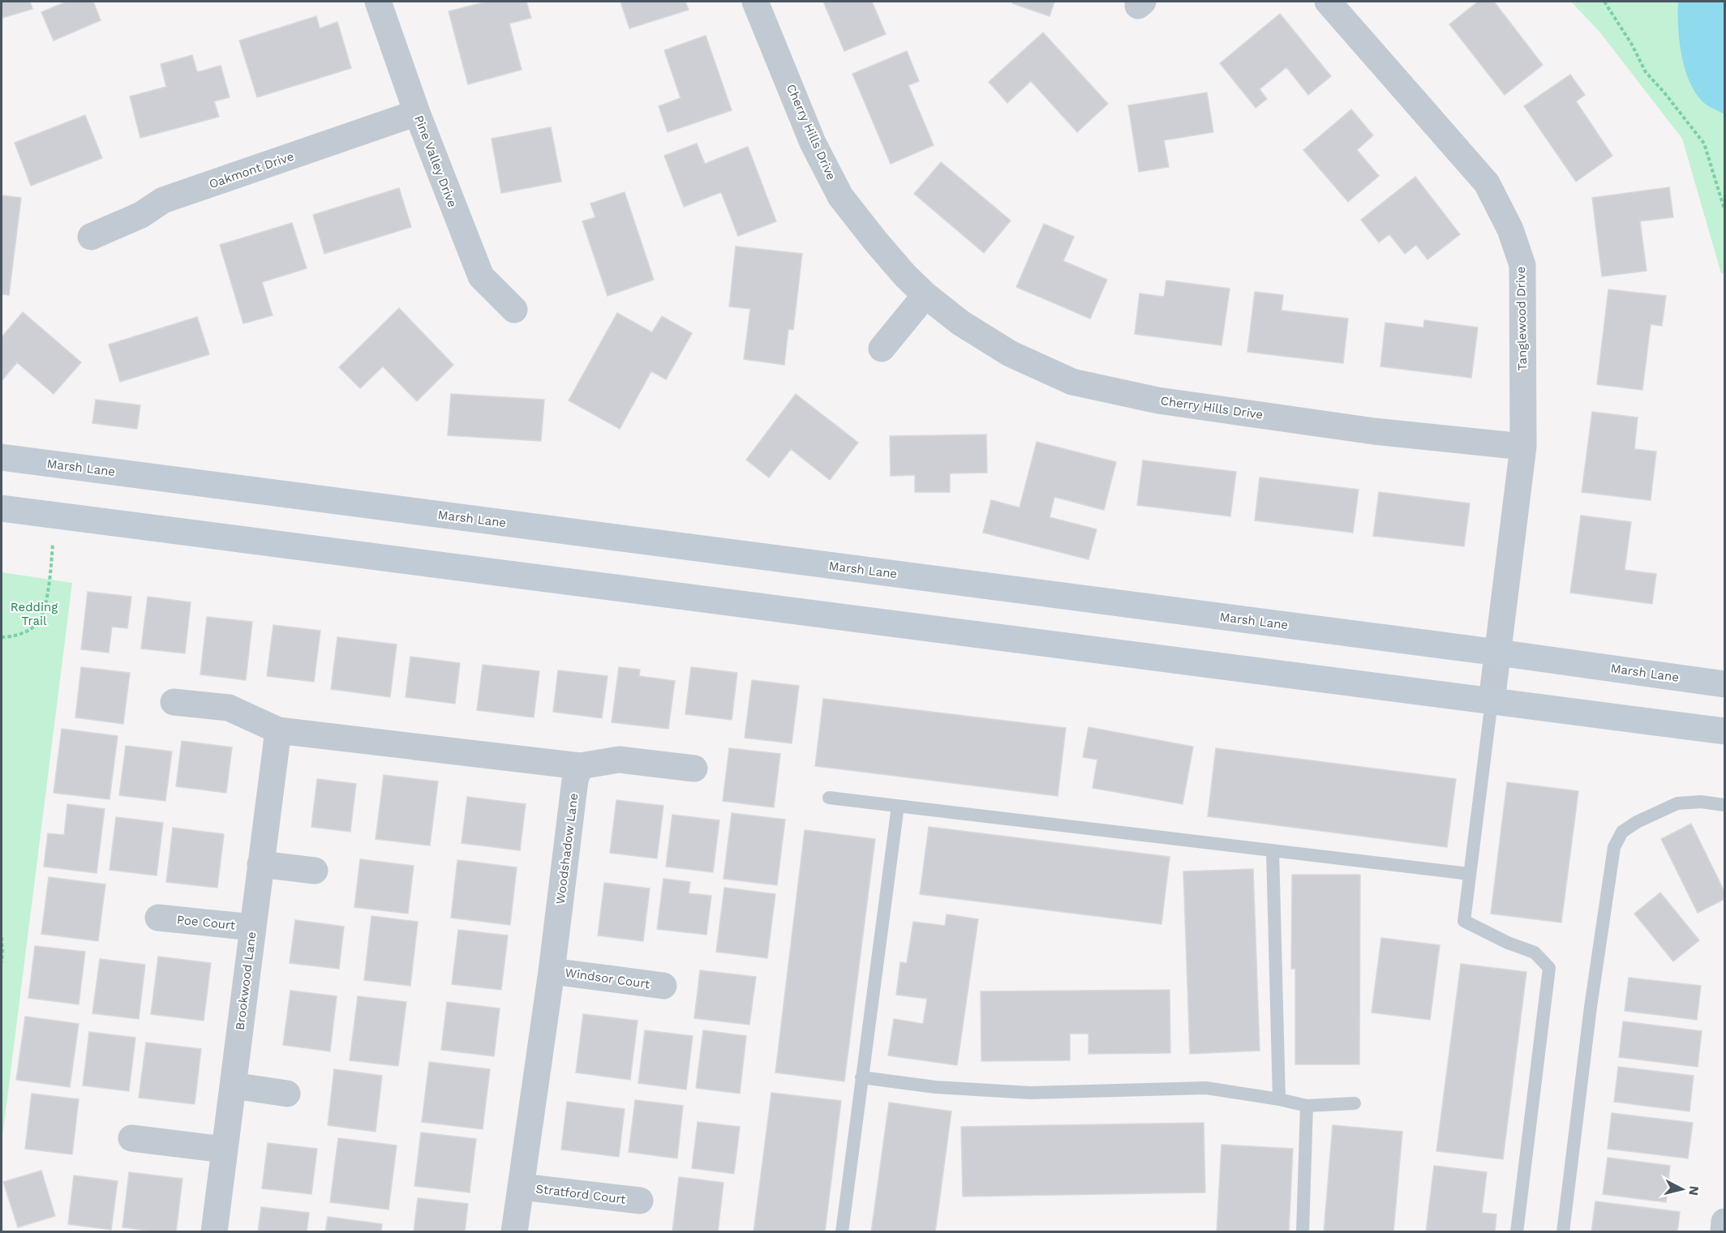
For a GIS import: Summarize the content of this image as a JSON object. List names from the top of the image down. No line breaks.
{"streets":{"main road":["Marsh Lane"],"street":["Cherry Hills Drive","Pine Valley Drive","Oakmont Drive","Tanglewood Drive","Woodshadow Lane","Poe Court","Windsor Court","Brookwood Lane","Stratford Court"]},"crossings":[["Cherry Hills Drive","Tanglewood Drive"],["Pine Valley Drive","Oakmont Drive"],["Tanglewood Drive","Marsh Lane"],["Woodshadow Lane","Windsor Court"],["Woodshadow Lane","Stratford Court"],["Poe Court","Brookwood Lane"]],"parks":["Redding Trail"],"north":"right"}
